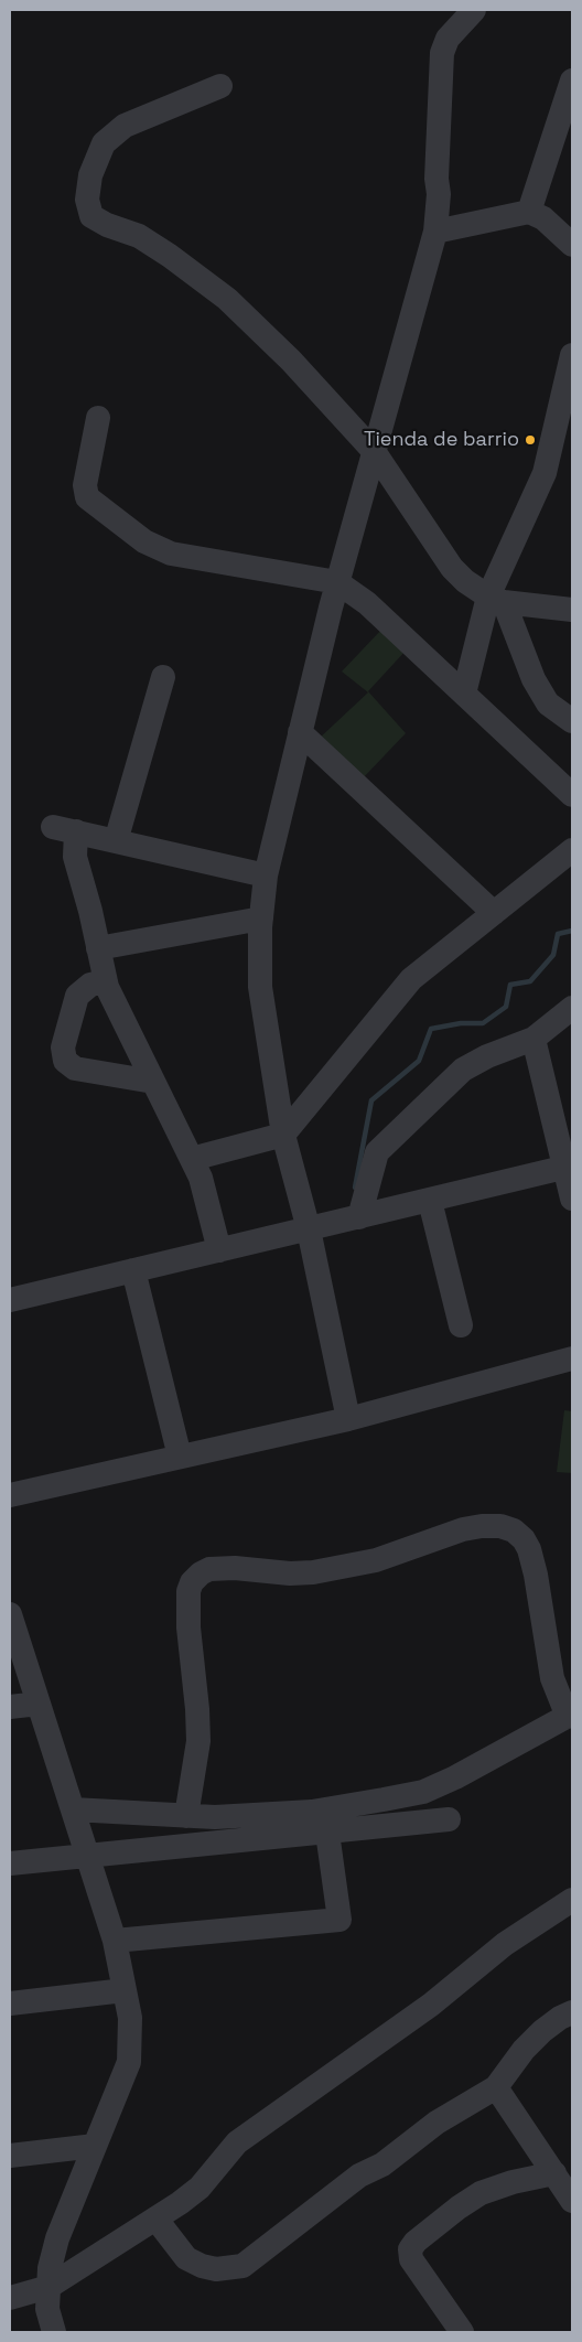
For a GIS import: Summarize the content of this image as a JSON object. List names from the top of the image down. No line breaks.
{"places":["Tienda de barrio"]}
